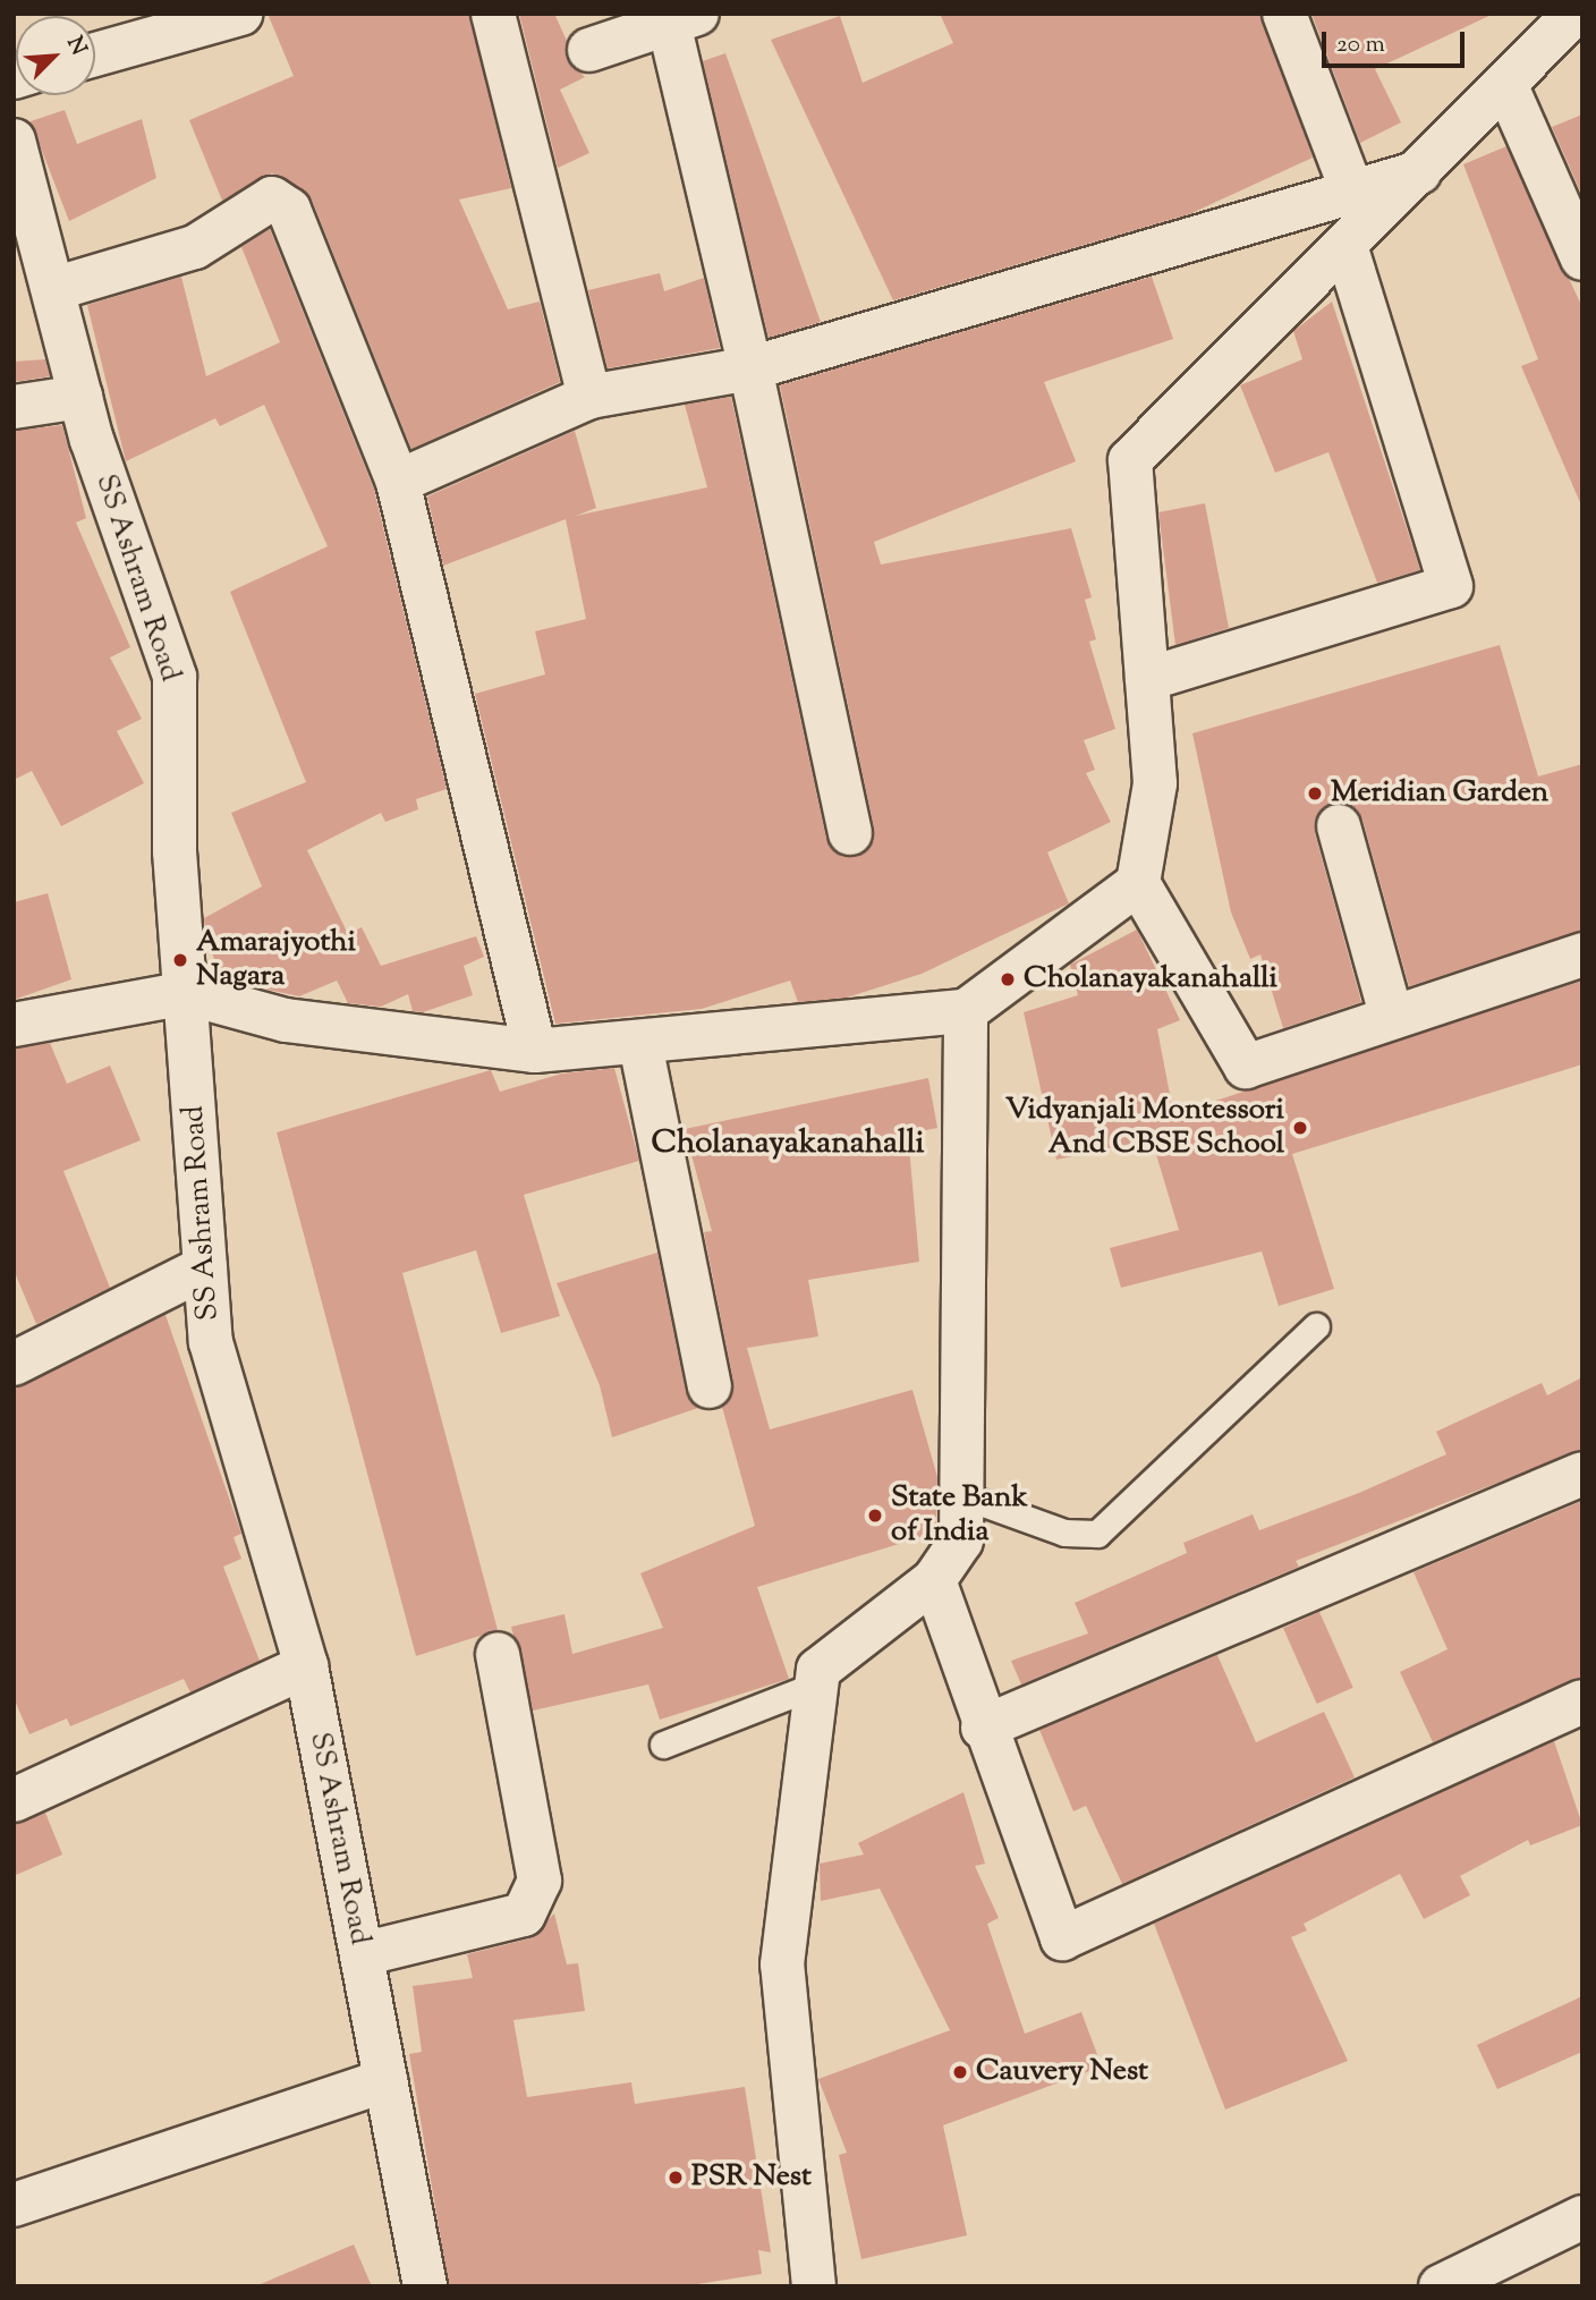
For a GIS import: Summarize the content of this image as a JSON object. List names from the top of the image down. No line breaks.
{"streets":{"street":["SS Ashram Road"]},"districts":["Cholanayakanahalli"],"places":["Meridian Garden","Amarajyothi Nagara","Cholanayakanahalli","Vidyanjali Montessori And CBSE School","State Bank of India","Cauvery Nest","PSR Nest"],"scale_bar":"20 m","north":"top right"}
